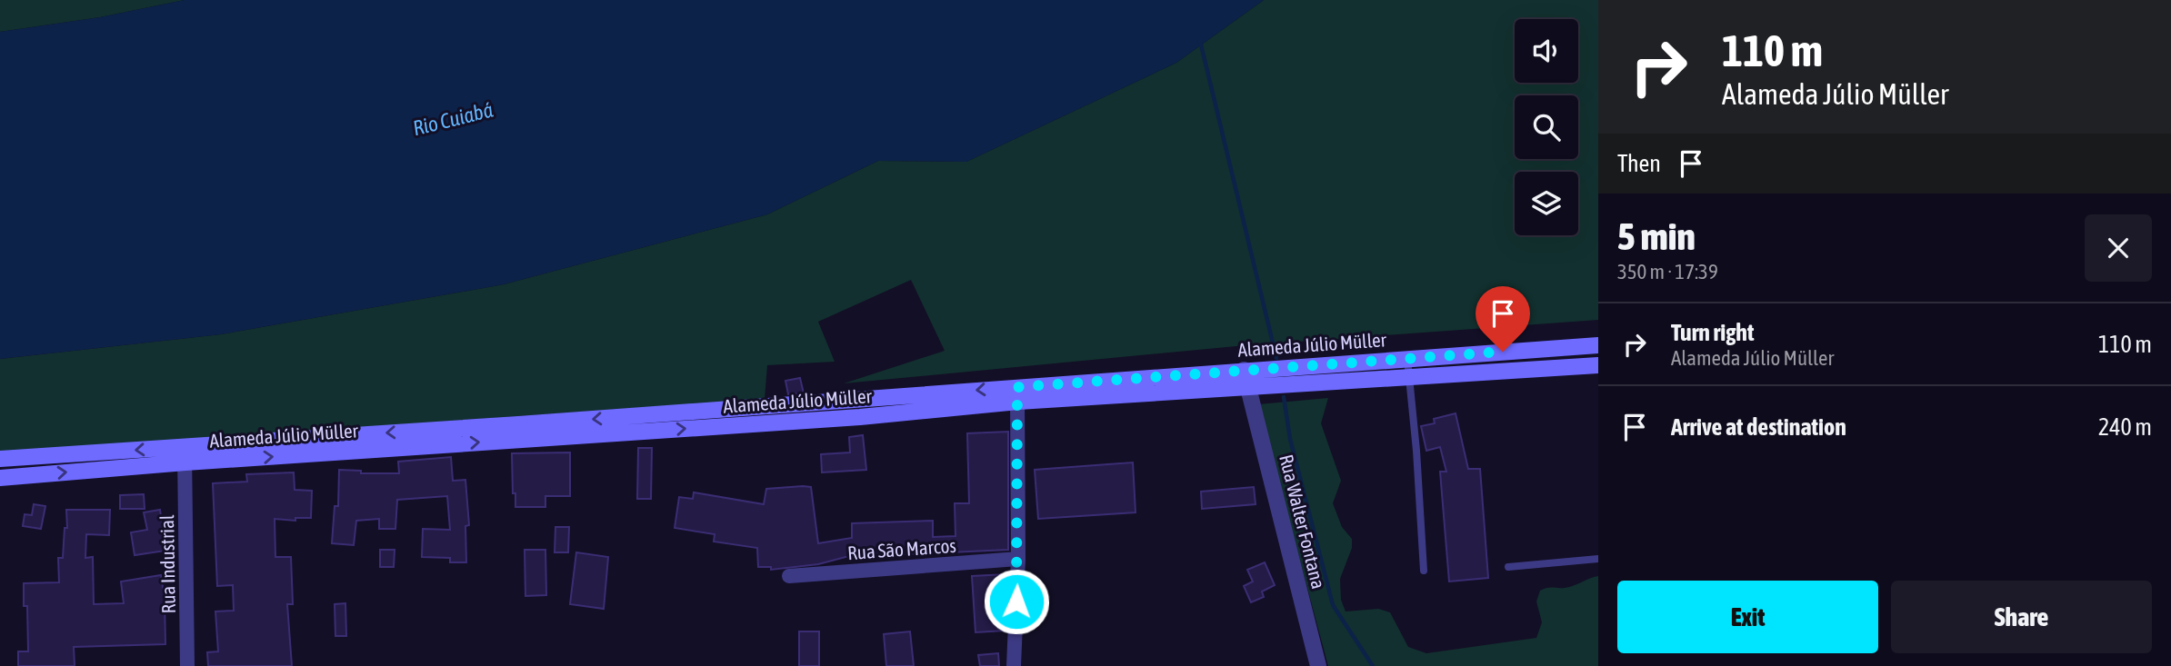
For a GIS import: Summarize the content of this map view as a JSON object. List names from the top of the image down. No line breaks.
{"streets":{"main road":["Alameda Júlio Müller"],"street":["Rua Walter Fontana","Rua São Marcos","Rua Industrial"]},"crossings":[["Alameda Júlio Müller","Rua Walter Fontana"],["Alameda Júlio Müller","Rua Industrial"]],"water":["Rio Cuiabá"],"page":{"turn":["110 m","Alameda Júlio Müller"],"then":"Then","heading":["5 min","350 m · 17:39"],"list":[{"name":"Turn right","note":"Alameda Júlio Müller","value":"110 m"},{"name":"Arrive at destination","value":"240 m"}],"buttons":["Exit","Share"]}}
